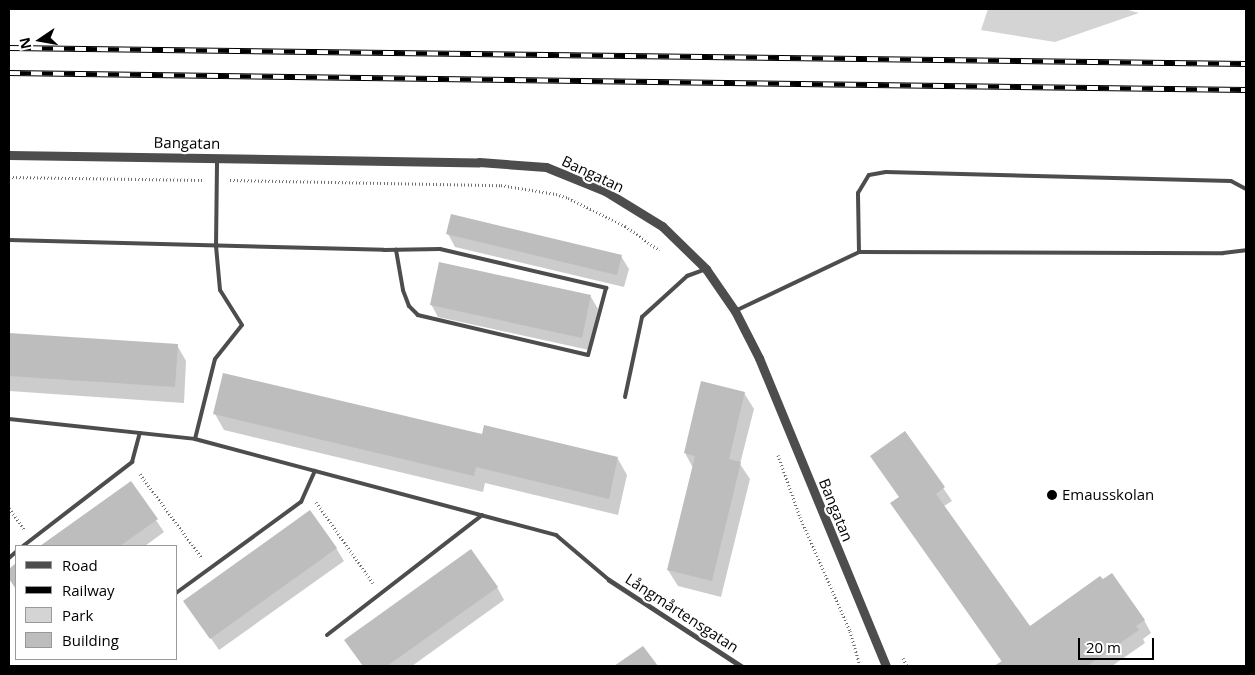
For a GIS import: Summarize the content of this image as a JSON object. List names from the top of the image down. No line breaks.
{"streets":{"street":["Bangatan","Långmårtensgatan"]},"places":["Emausskolan"],"legend":["Road","Railway","Park","Building"],"scale_bar":"20 m","north":"left"}
